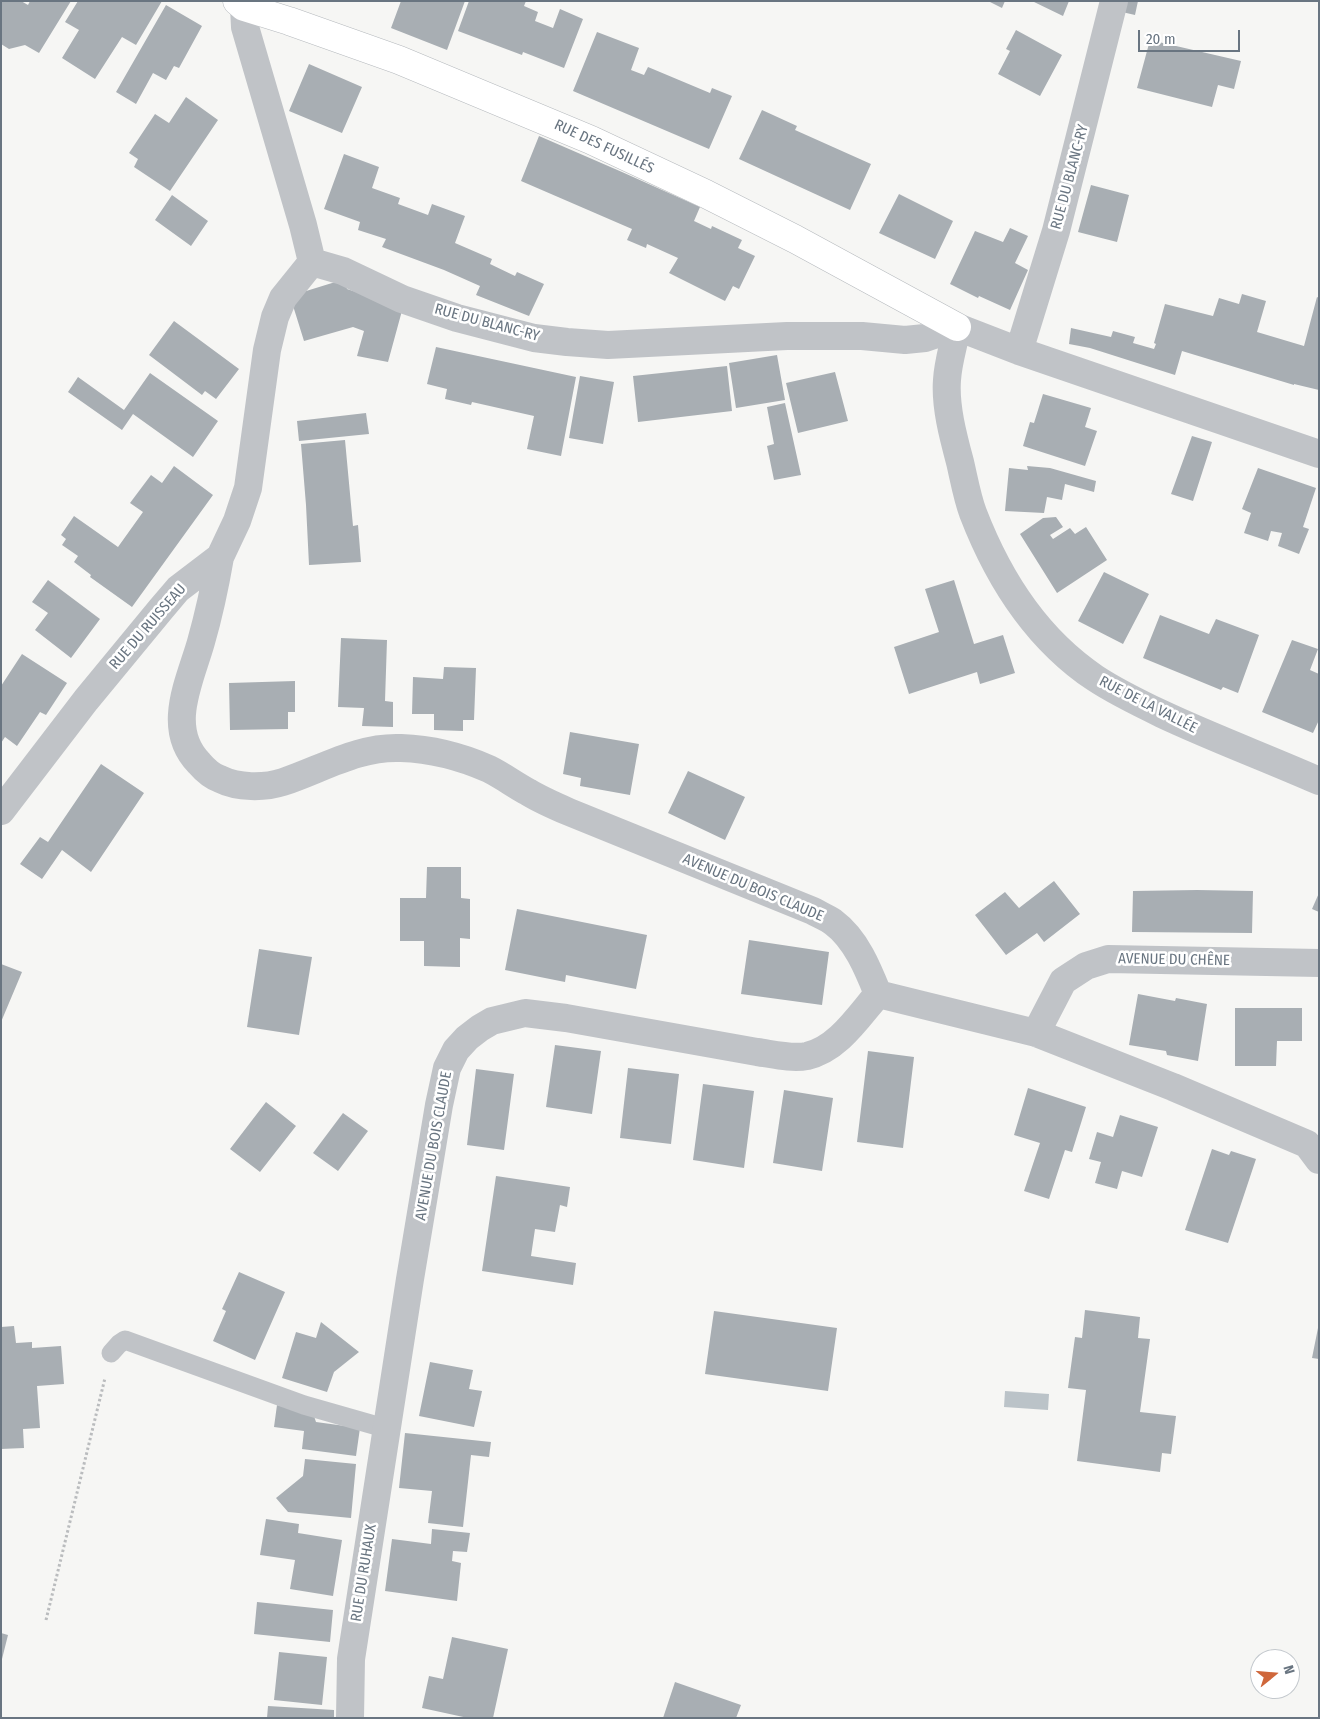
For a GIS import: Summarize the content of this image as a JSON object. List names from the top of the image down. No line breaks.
{"streets":{"street":["RUE DES FUSILLÉS","RUE DU BLANC-RY","RUE DU RUISSEAU","RUE DE LA VALLÉE","AVENUE DU BOIS CLAUDE","AVENUE DU CHÊNE","RUE DU RUHAUX"]},"crossings":[["RUE DES FUSILLÉS","RUE DU BLANC-RY"],["RUE DES FUSILLÉS","RUE DE LA VALLÉE"],["RUE DU BLANC-RY","RUE DU RUISSEAU"],["RUE DU BLANC-RY","RUE DE LA VALLÉE"],["RUE DU RUISSEAU","AVENUE DU BOIS CLAUDE"],["AVENUE DU BOIS CLAUDE","RUE DU RUHAUX"]],"scale_bar":"20 m","north":"right"}
